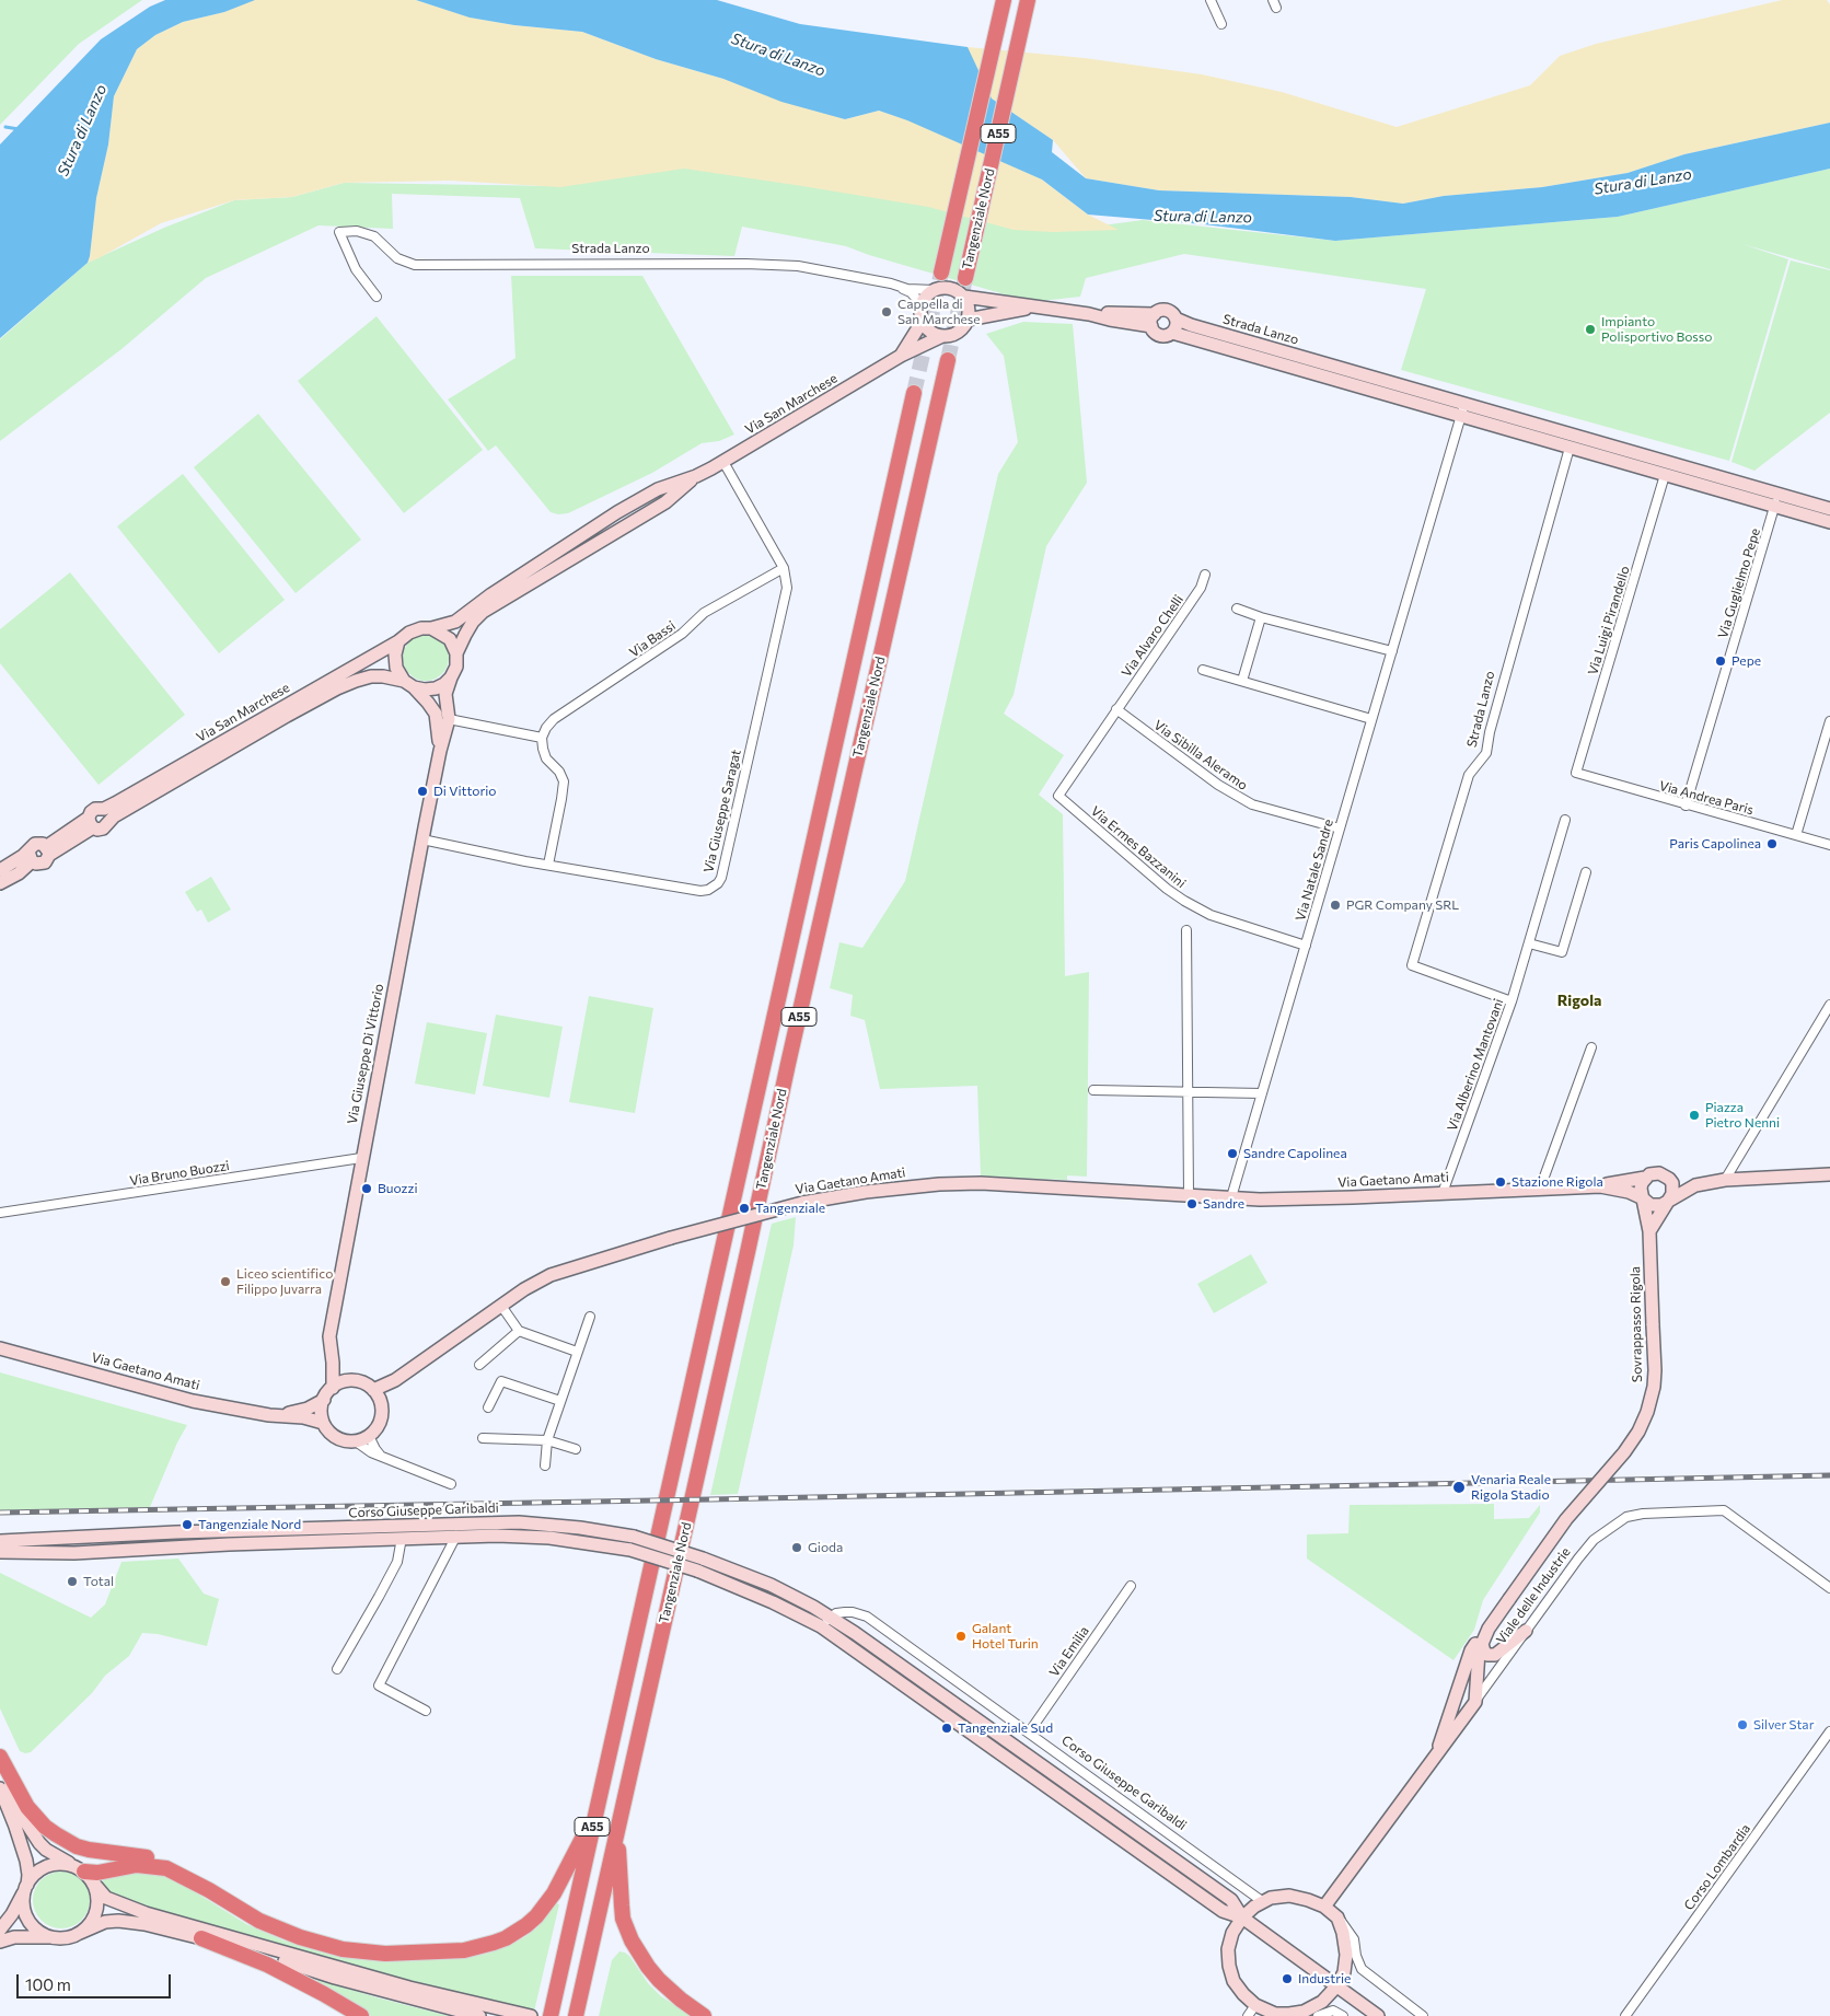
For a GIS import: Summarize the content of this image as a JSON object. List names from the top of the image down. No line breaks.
{"streets":{"highway":["A55","Tangenziale Nord"],"street":["Strada Lanzo","Via San Marchese","Via Guglielmo Pepe","Via Luigi Pirandello","Via Alvaro Chelli","Via Bassi","Via Sibilla Aleramo","Via Andrea Paris","Via Giuseppe Saragat","Via Ermes Bazzanini","Via Natale Sandre","Via Giuseppe Di Vittorio","Via Alberino Mantovani","Via Bruno Buozzi","Via Gaetano Amati","Sovrappasso Rigola","Corso Giuseppe Garibaldi","Viale delle Industrie","Via Emilia","Corso Lombardia"]},"crossings":[["Strada Lanzo","Via San Marchese"],["Strada Lanzo","Via Guglielmo Pepe"],["Strada Lanzo","Via Luigi Pirandello"],["Strada Lanzo","Via Alberino Mantovani"],["Via San Marchese","Via Giuseppe Saragat"],["Via San Marchese","Via Giuseppe Di Vittorio"],["Via Guglielmo Pepe","Via Andrea Paris"],["Via Luigi Pirandello","Via Andrea Paris"],["Via Alvaro Chelli","Via Sibilla Aleramo"],["Via Alvaro Chelli","Via Ermes Bazzanini"],["Via Bassi","Via Giuseppe Saragat"],["Via Sibilla Aleramo","Via Ermes Bazzanini"],["Via Sibilla Aleramo","Via Natale Sandre"],["Via Giuseppe Saragat","Via Giuseppe Di Vittorio"],["Via Ermes Bazzanini","Via Natale Sandre"],["Via Natale Sandre","Via Gaetano Amati"],["Via Giuseppe Di Vittorio","Via Bruno Buozzi"],["Via Giuseppe Di Vittorio","Via Gaetano Amati"],["Via Alberino Mantovani","Via Gaetano Amati"],["Sovrappasso Rigola","Viale delle Industrie"],["Corso Giuseppe Garibaldi","Via Emilia"]],"districts":["Rigola"],"water":["Stura di Lanzo"],"places":["Cappella di San Marchese","Impianto Polisportivo Bosso","Pepe","Di Vittorio","Paris Capolinea","PGR Company SRL","Piazza Pietro Nenni","Sandre Capolinea","Stazione Rigola","Buozzi","Sandre","Tangenziale","Liceo scientifico Filippo Juvarra","Venaria Reale Rigola Stadio","Tangenziale Nord","Gioda","Total","Galant Hotel Turin","Silver Star","Tangenziale Sud","Industrie"],"scale_bar":"100 m"}
